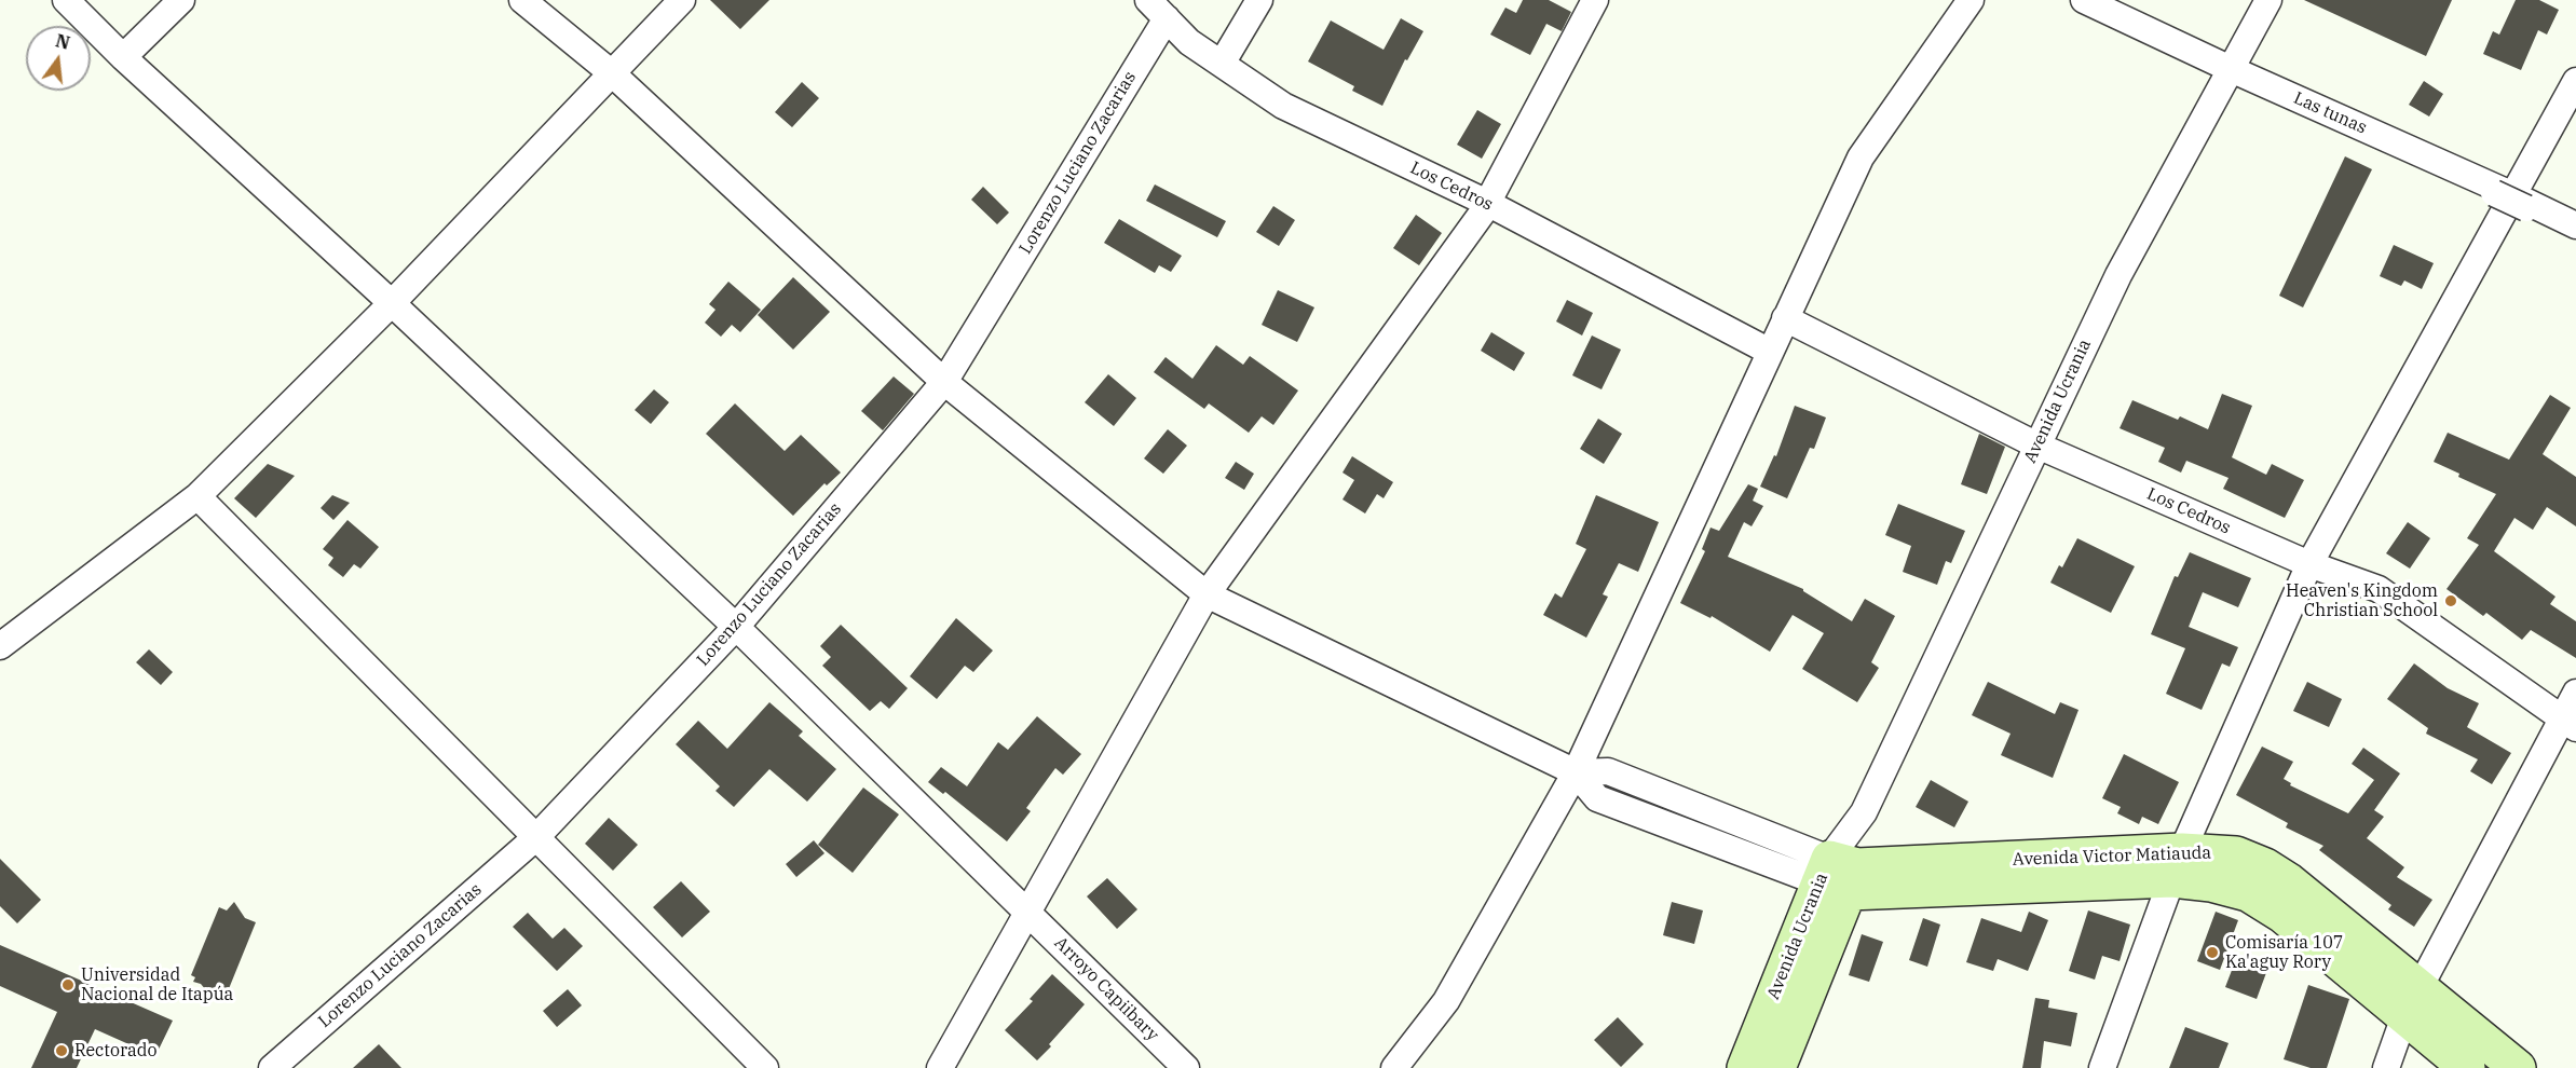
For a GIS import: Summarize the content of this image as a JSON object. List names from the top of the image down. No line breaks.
{"streets":{"main road":["Avenida Ucrania","Avenida Victor Matiauda"],"street":["Las tunas","Lorenzo Luciano Zacarias","Los Cedros","Arroyo Capiibary"]},"crossings":[["Las tunas","Avenida Ucrania"],["Lorenzo Luciano Zacarias","Los Cedros"],["Lorenzo Luciano Zacarias","Arroyo Capiibary"],["Los Cedros","Avenida Ucrania"],["Avenida Ucrania","Avenida Victor Matiauda"]],"places":["Heaven's Kingdom Christian School","Comisaría 107 Ka'aguy Rory","Universidad Nacional de Itapúa","Rectorado"],"north":"top"}
